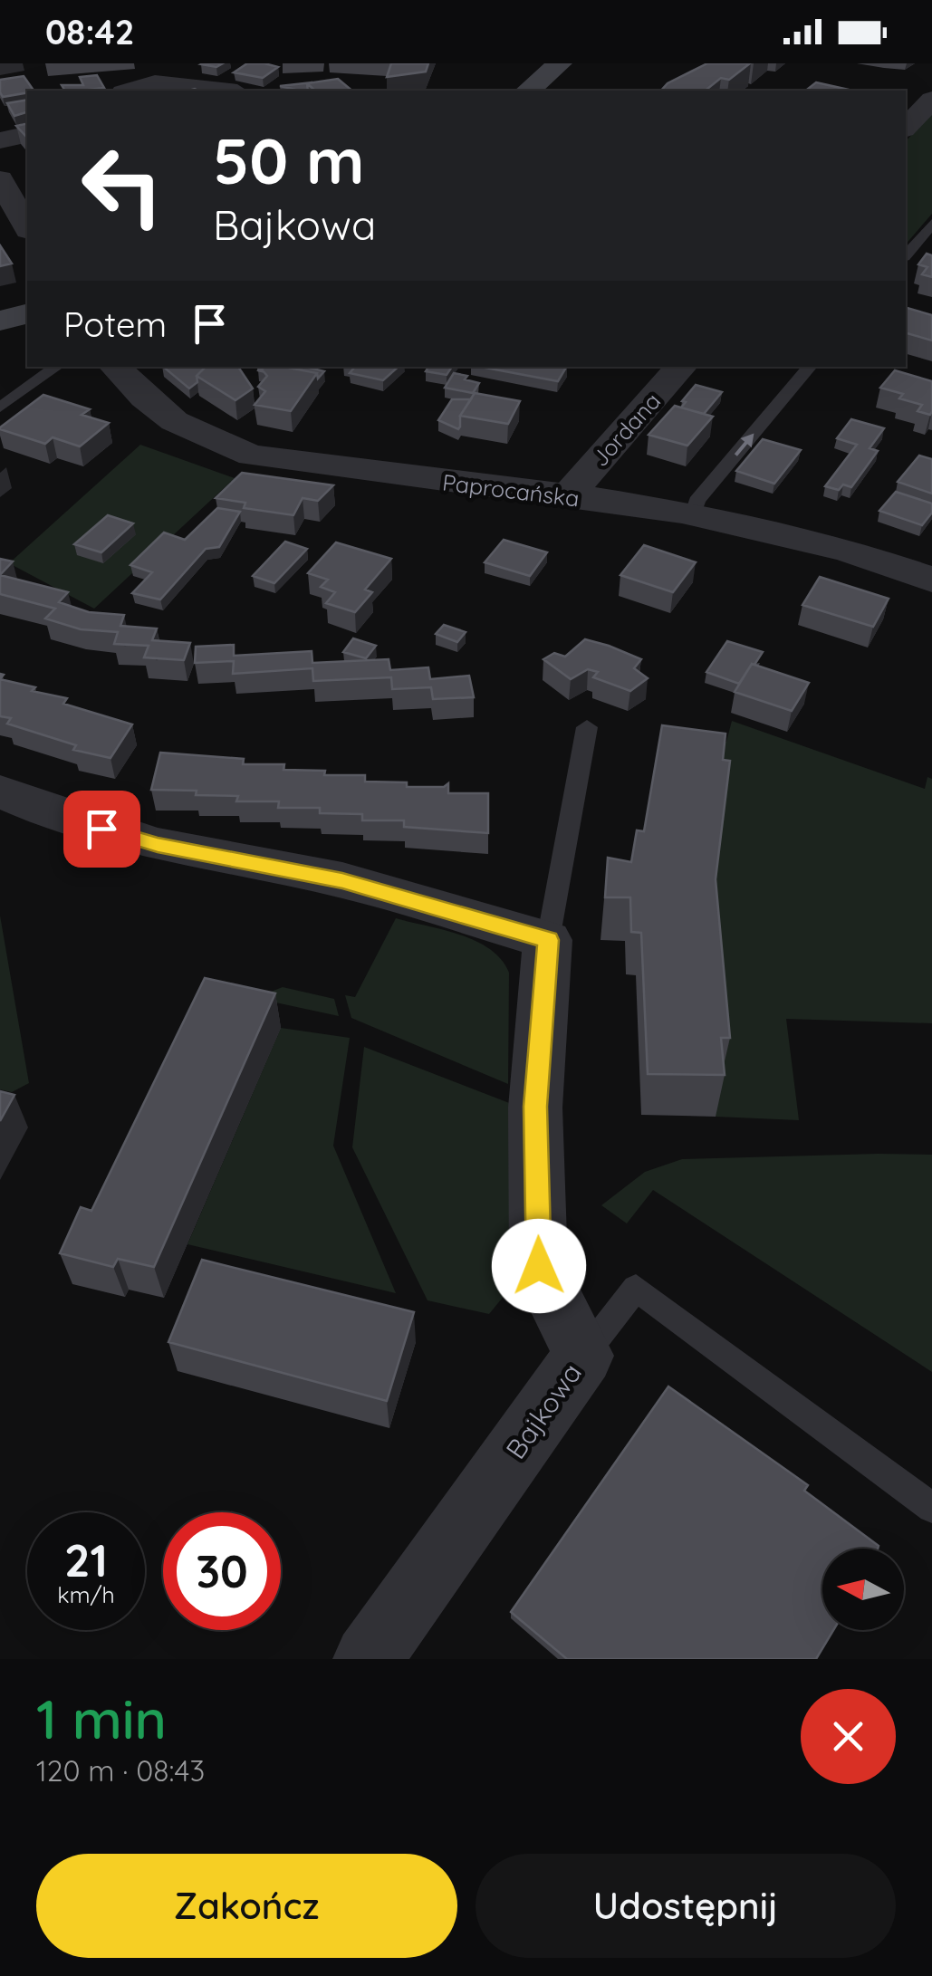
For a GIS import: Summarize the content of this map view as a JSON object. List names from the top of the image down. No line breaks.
{"streets":{"street":["Jordana","Paprocańska","Bajkowa"]},"crossings":[["Jordana","Paprocańska"]],"north":"left","page":{"status":"08:42","turn":["50 m","Bajkowa"],"then":"Potem","speed":"21 km/h","limit":"30","heading":["1 min","120 m · 08:43"],"buttons":["Zakończ","Udostępnij"]}}
